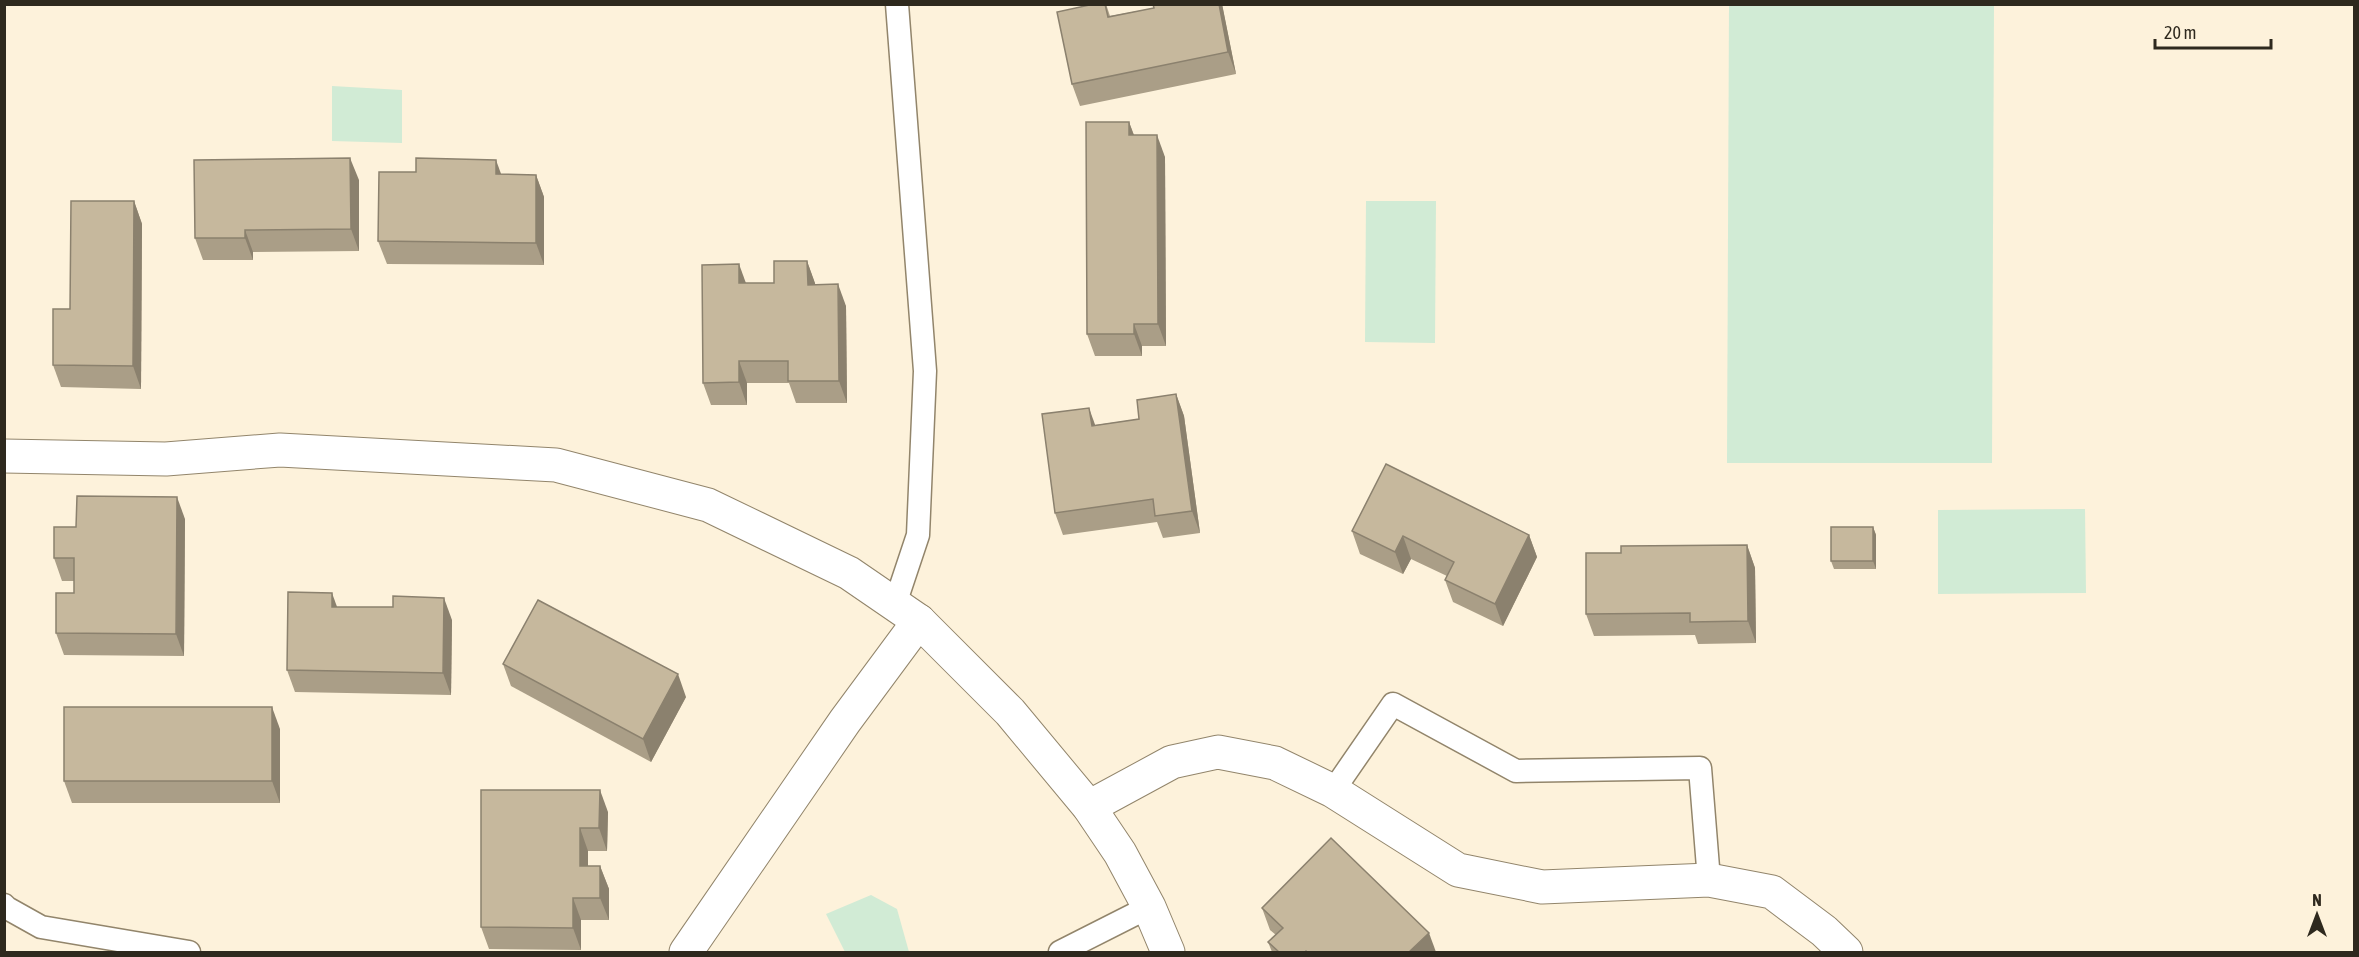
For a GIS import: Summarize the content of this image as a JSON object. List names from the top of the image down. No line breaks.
{"scale_bar":"20 m","north":"top"}
